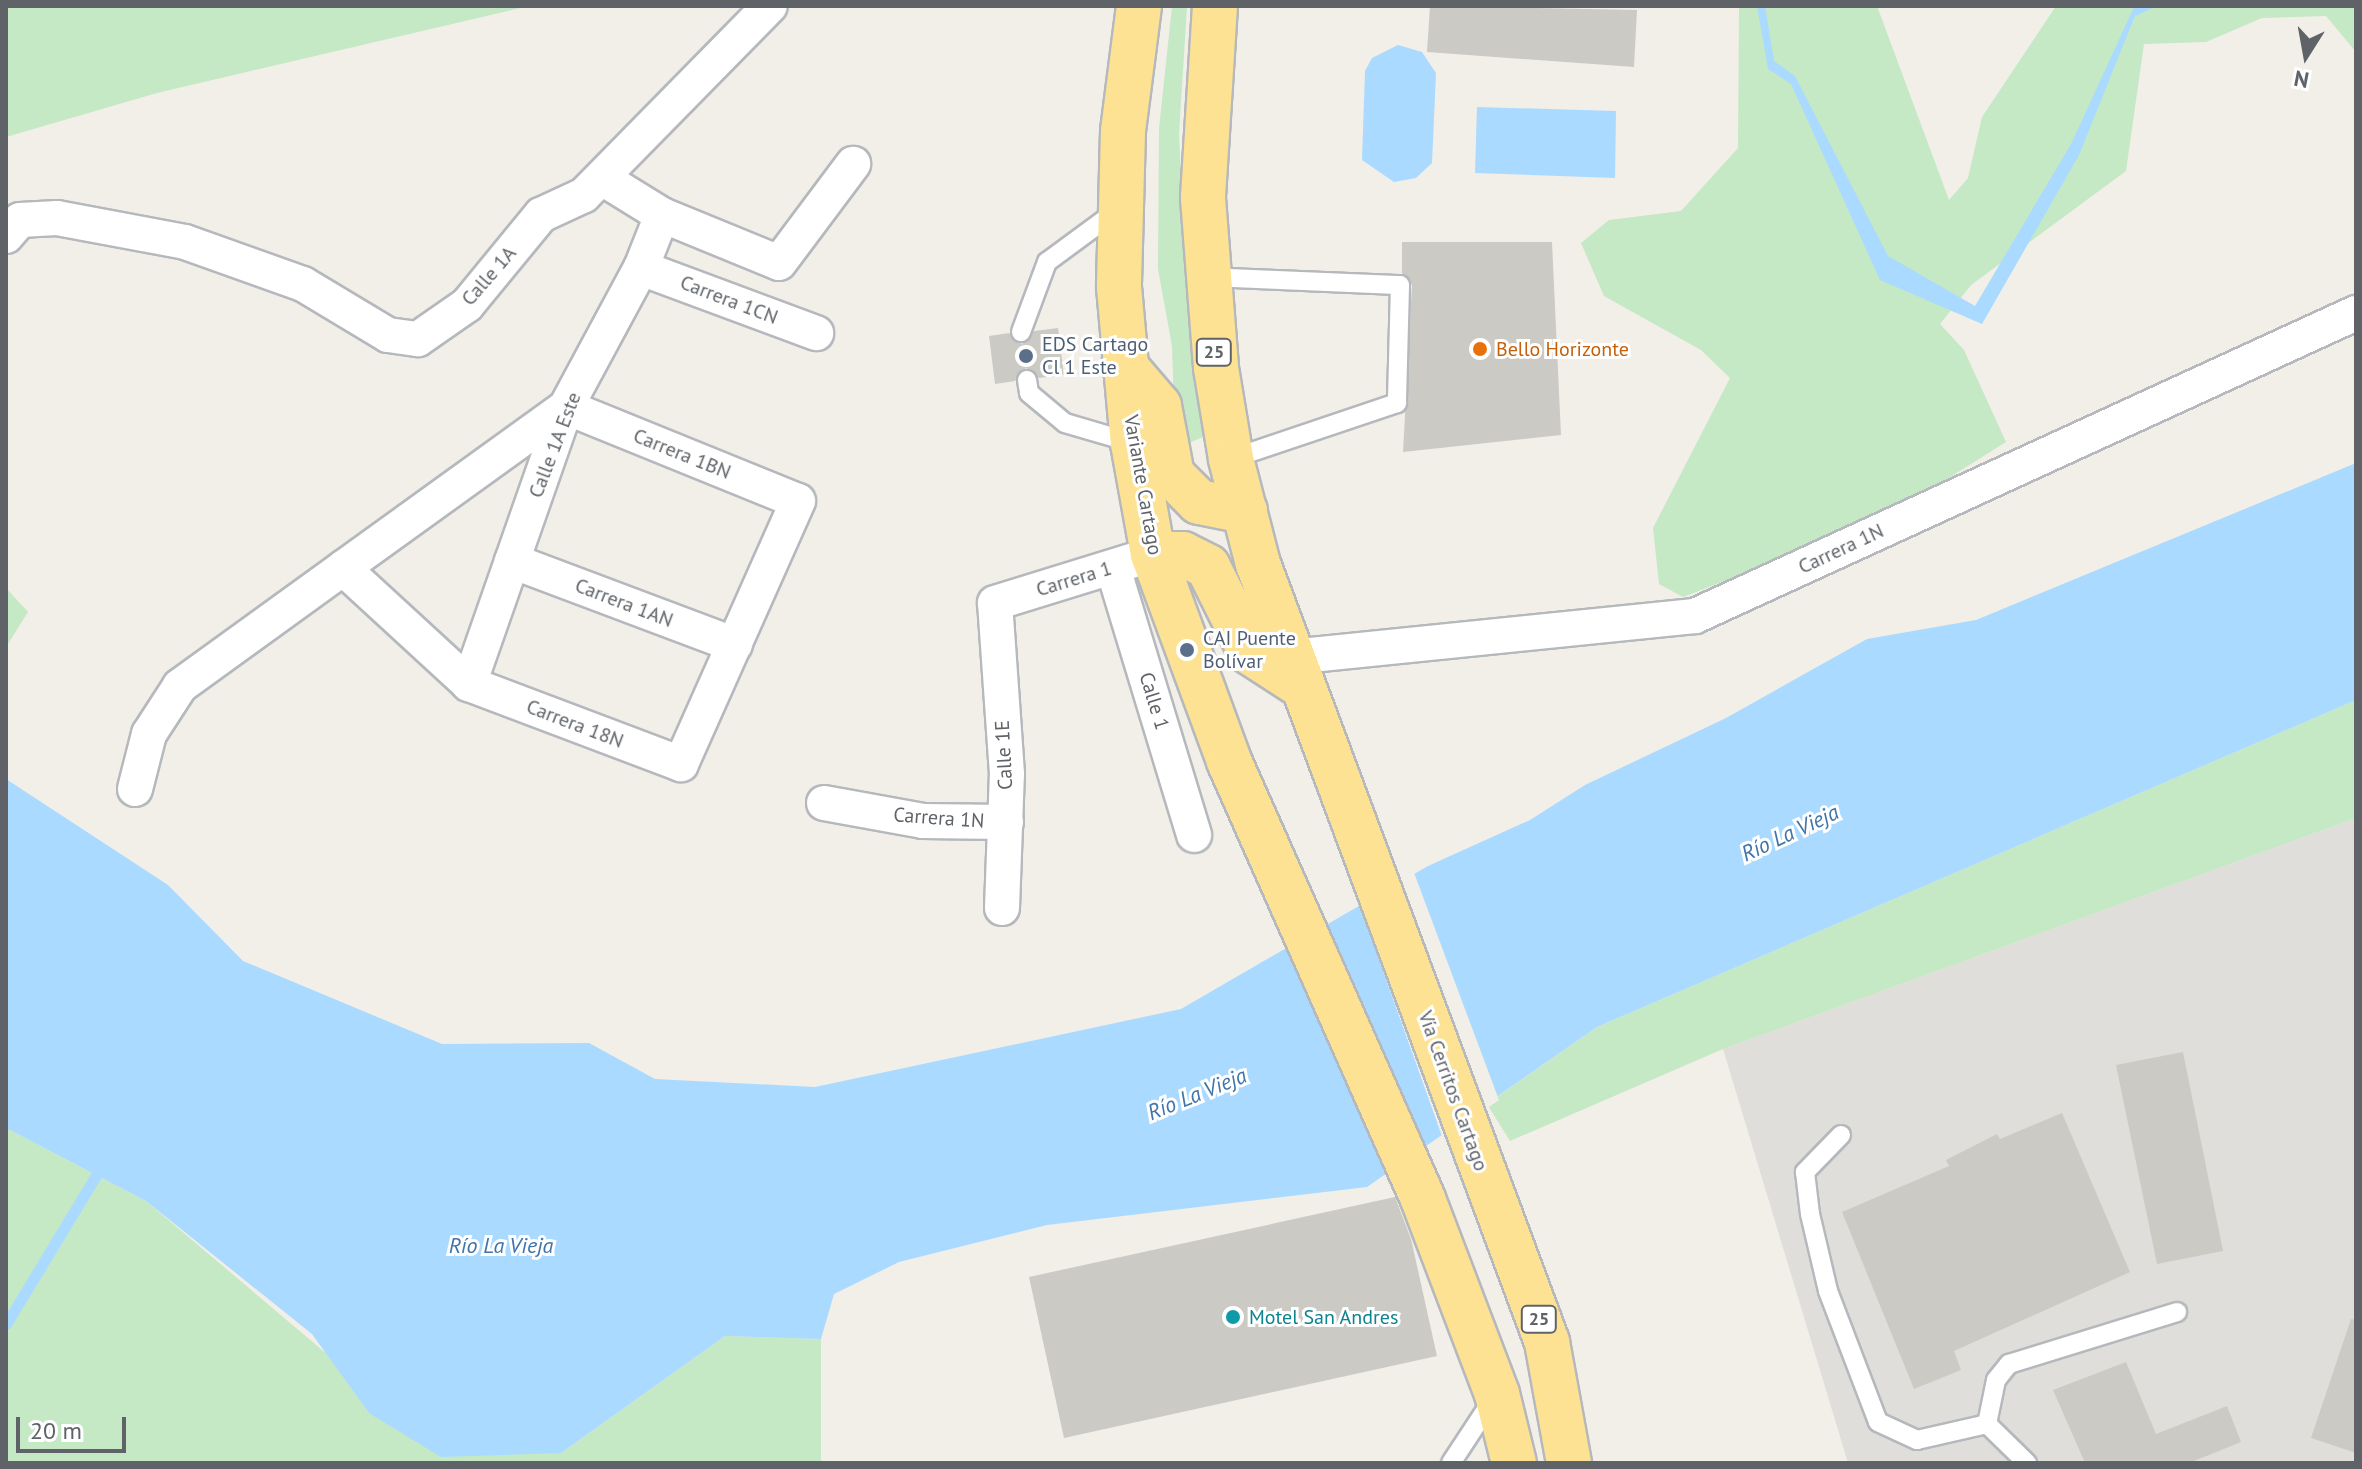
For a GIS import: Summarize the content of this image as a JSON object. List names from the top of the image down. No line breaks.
{"streets":{"highway":["25","Variante Cartago","Vía Cerritos Cartago"],"street":["Calle 1A","Carrera 1CN","Calle 1A Este","Carrera 1BN","Carrera 1N","Carrera 1","Carrera 1AN","Calle 1","Carrera 18N","Calle 1E"]},"crossings":[["Carrera 1CN","Calle 1A Este"],["25","Carrera 1N"],["25","Vía Cerritos Cartago"],["Calle 1A Este","Carrera 1BN"],["Calle 1A Este","Carrera 1AN"],["Calle 1A Este","Carrera 18N"],["Carrera 1BN","Carrera 1AN"],["Carrera 1BN","Carrera 18N"],["Variante Cartago","Carrera 1"],["Variante Cartago","Calle 1"],["Carrera 1N","Calle 1E"],["Carrera 1N","Vía Cerritos Cartago"],["Carrera 1","Calle 1"],["Carrera 1","Calle 1E"],["Carrera 1AN","Carrera 18N"]],"water":["Río La Vieja"],"places":["Bello Horizonte","EDS Cartago Cl 1 Este","CAI Puente Bolívar","Motel San Andres"],"scale_bar":"20 m","north":"bottom"}
